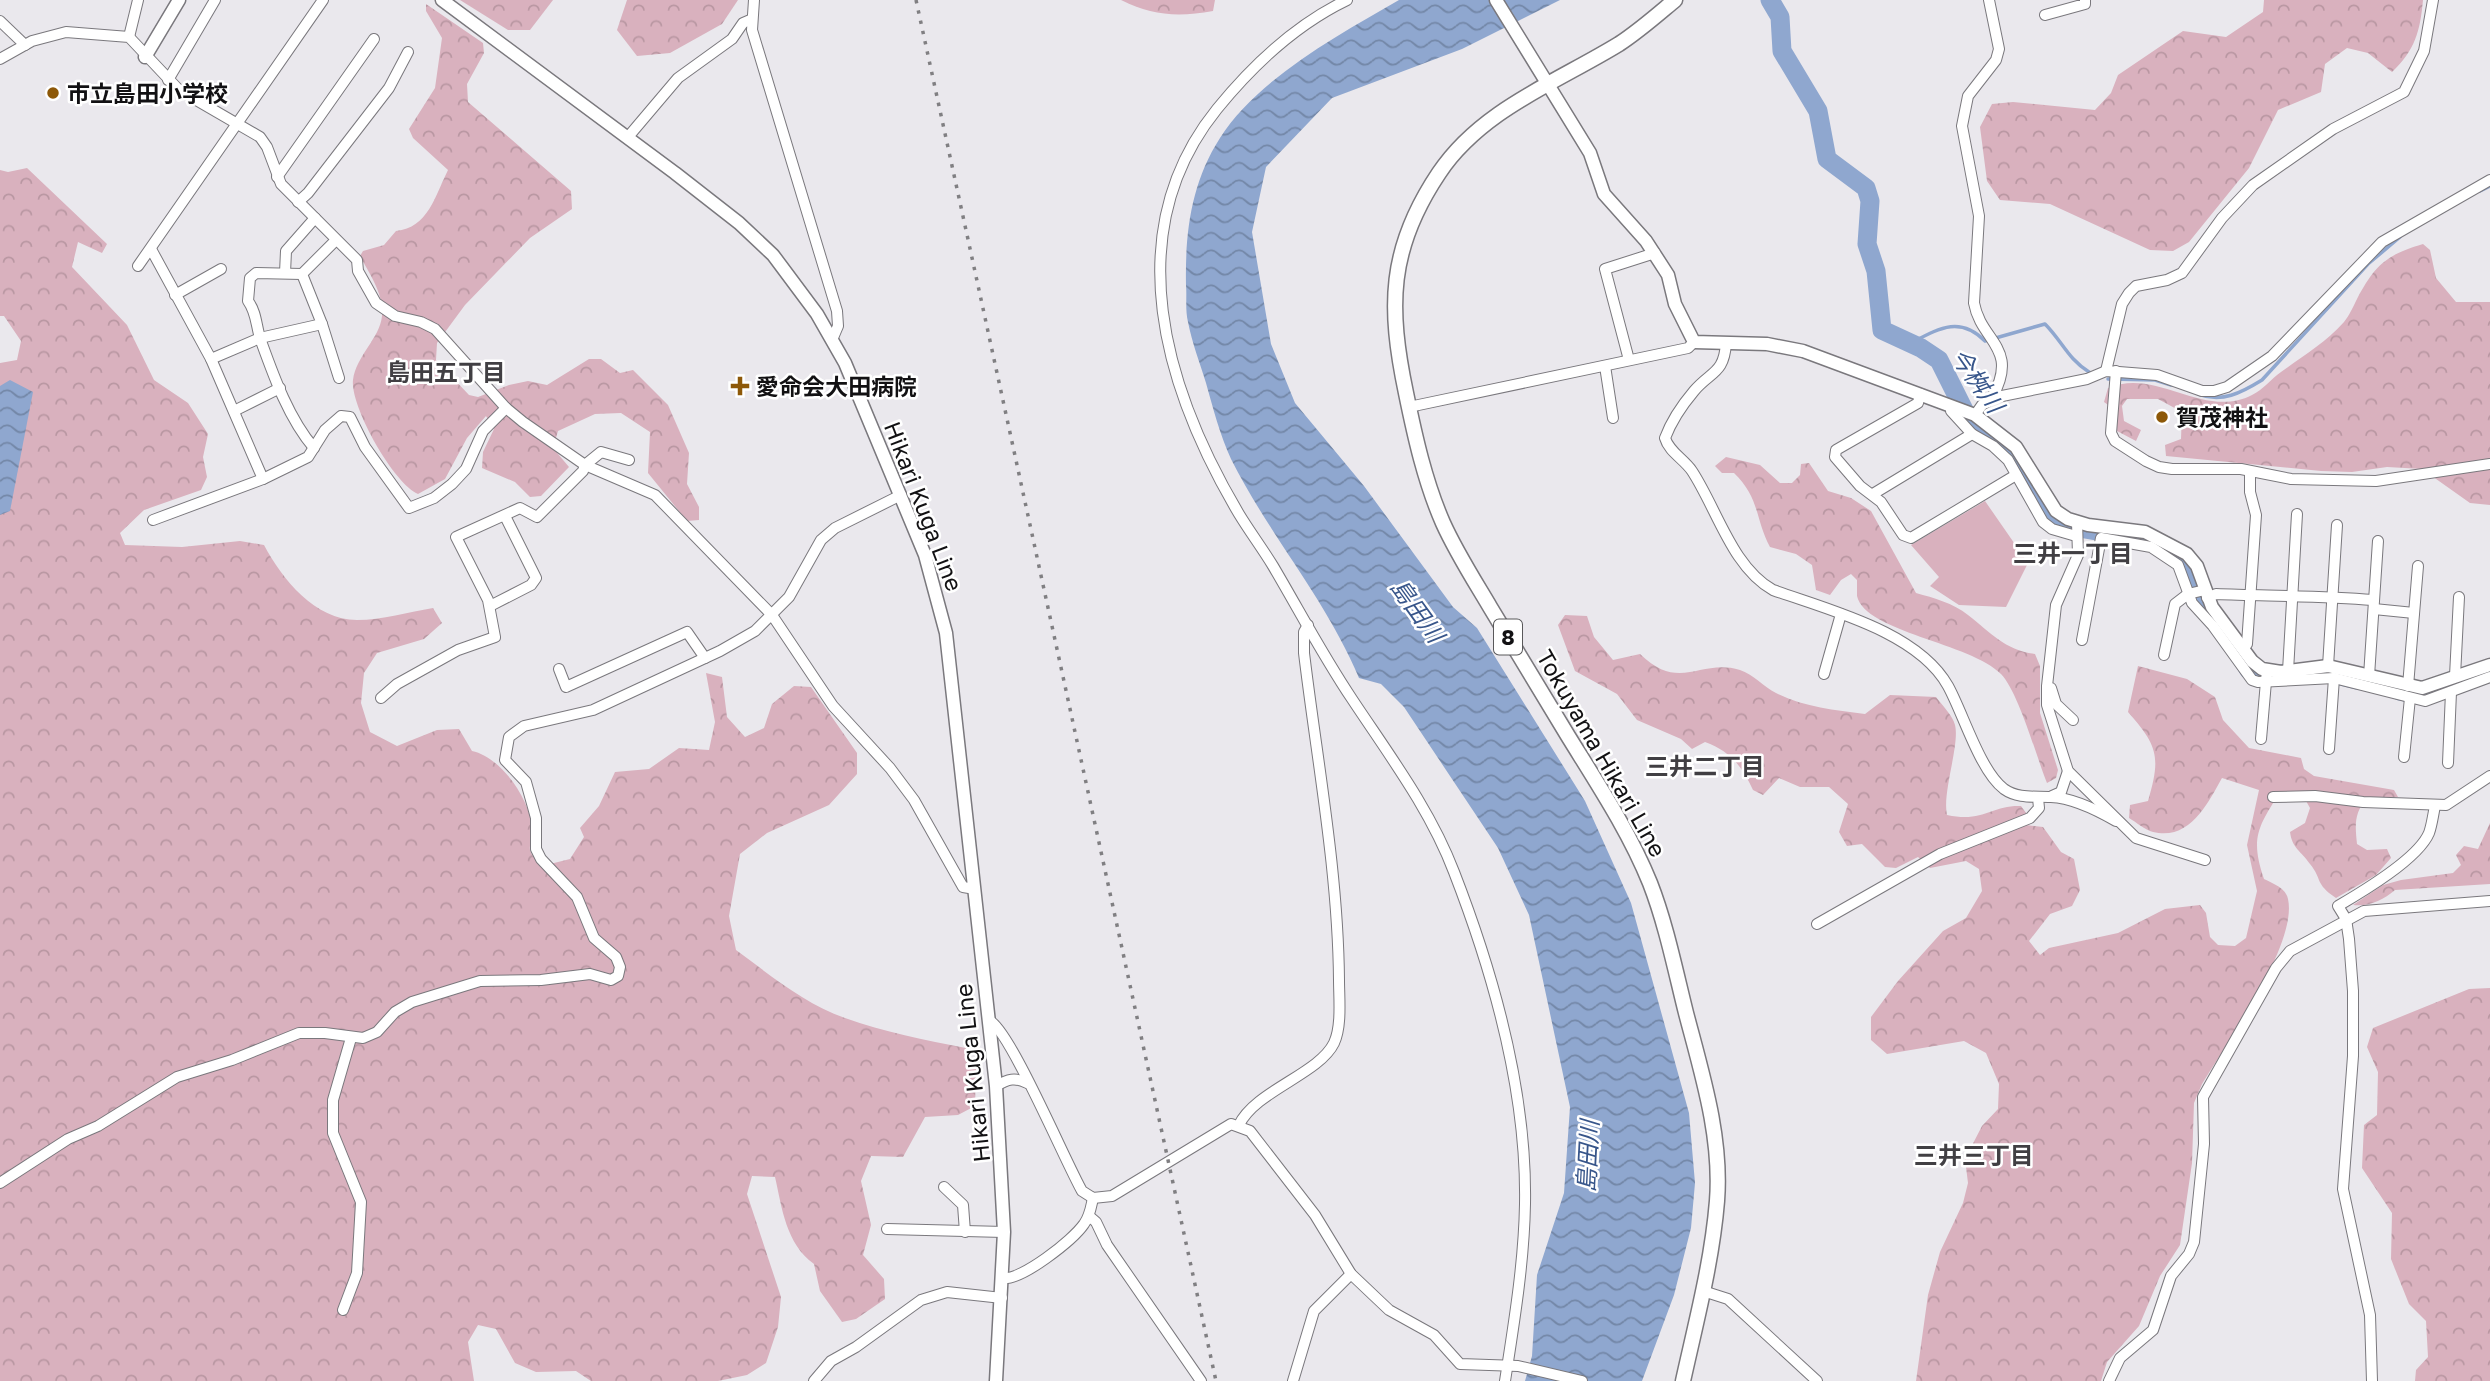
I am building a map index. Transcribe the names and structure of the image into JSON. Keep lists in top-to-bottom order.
{
  "streets": {
    "main road": ["Hikari Kuga Line", "8", "Tokuyama Hikari Line"]
  },
  "districts": [
    "島田五丁目",
    "三井一丁目",
    "三井二丁目",
    "三井三丁目"
  ],
  "water": ["今桝川", "島田川"],
  "places": {
    "other": ["市立島田小学校", "賀茂神社"],
    "health": ["愛命会大田病院"]
  }
}
